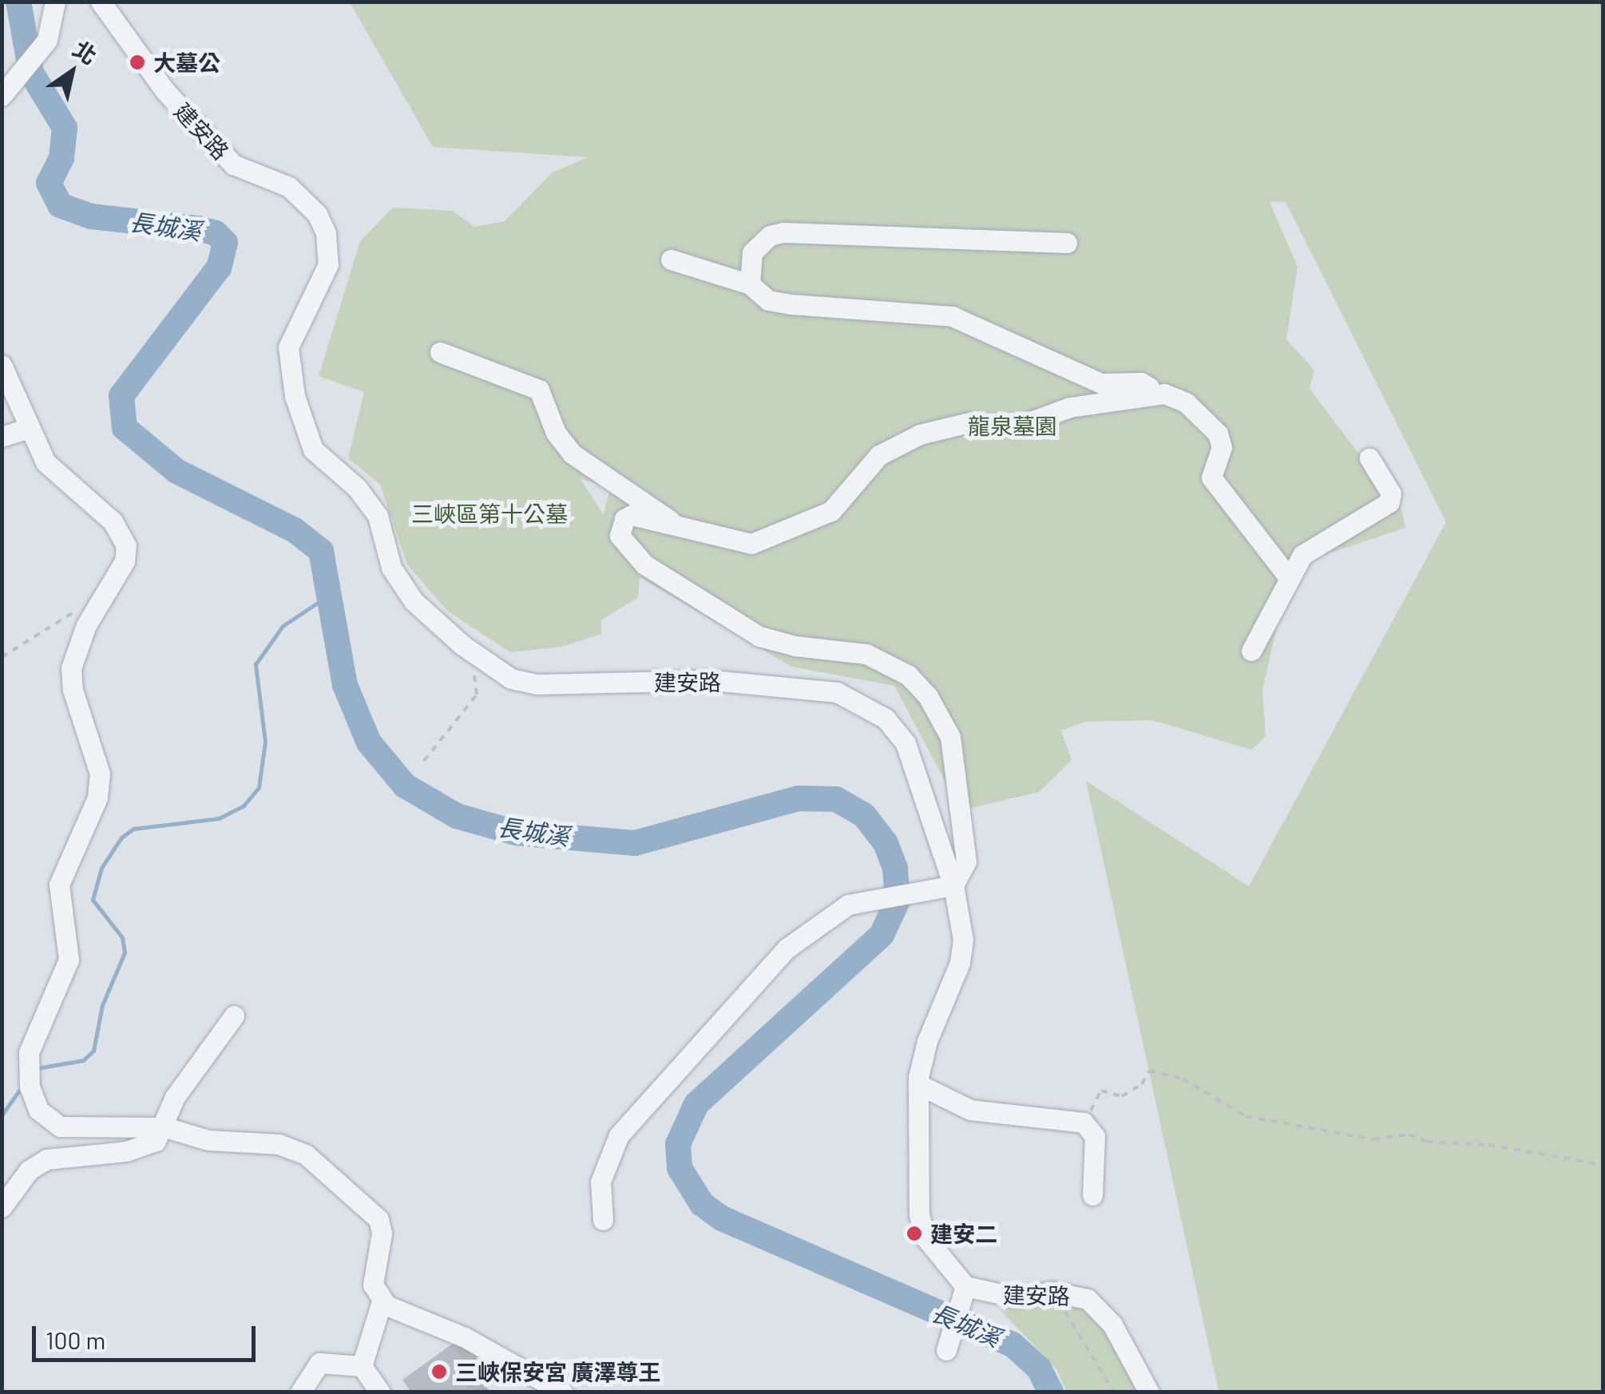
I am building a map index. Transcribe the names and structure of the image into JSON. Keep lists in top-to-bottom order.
{
  "streets": {
    "street": ["建安路"]
  },
  "water": ["長城溪"],
  "parks": ["龍泉墓園", "三峽區第十公墓"],
  "places": ["大墓公", "建安二", "三峽保安宮 廣澤尊王"],
  "scale_bar": "100 m",
  "north": "top right"
}
